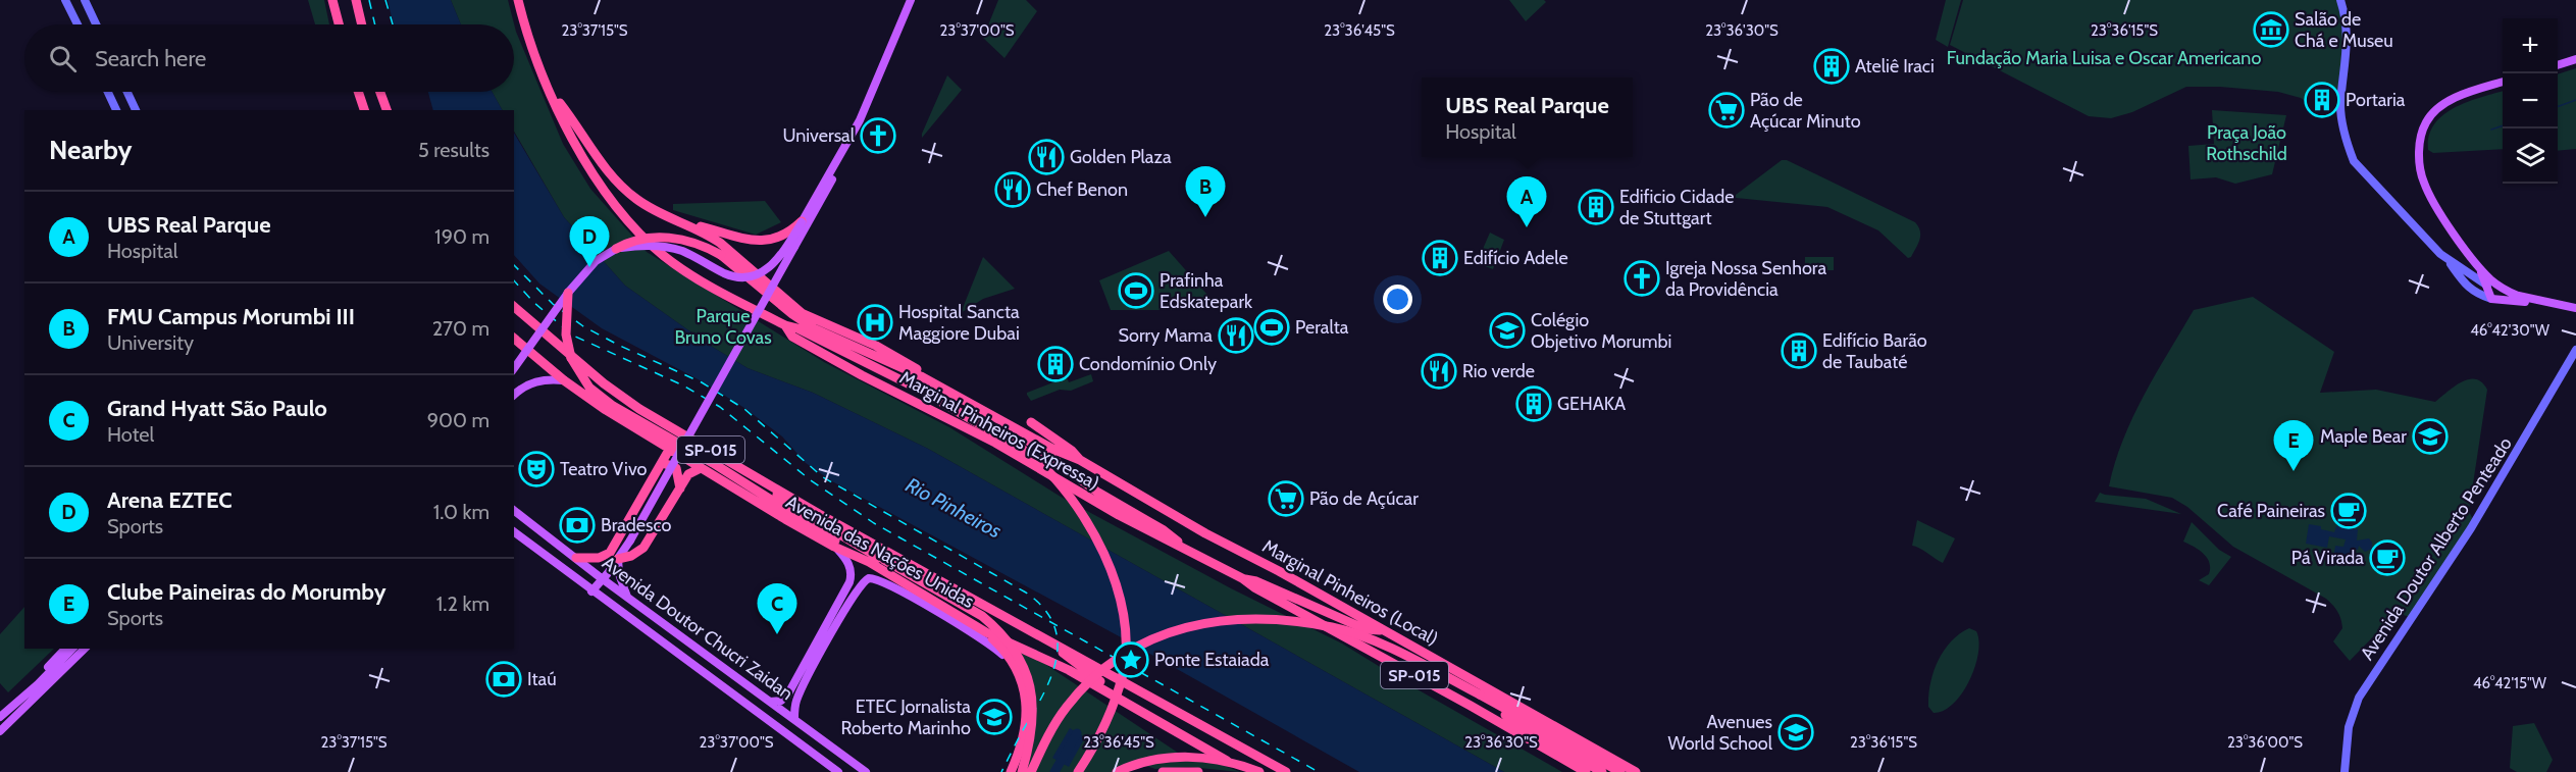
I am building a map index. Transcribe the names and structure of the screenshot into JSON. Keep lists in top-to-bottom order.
{
  "streets": {
    "highway": [
      "Marginal Pinheiros (Expressa)",
      "SP-015",
      "Avenida das Nações Unidas",
      "Marginal Pinheiros (Local)"
    ],
    "main road": ["Avenida Doutor Alberto Penteado", "Avenida Doutor Chucri Zaidan"]
  },
  "water": ["Rio Pinheiros"],
  "parks": ["Fundação Maria Luisa e Oscar Americano", "Praça João Rothschild", "Parque Bruno Covas"],
  "places": {
    "museum": ["Salão de Chá e Museu"],
    "building": [
      "Ateliê Iraci",
      "Portaria",
      "Edificio Cidade de Stuttgart",
      "Edifício Adele",
      "Edifício Barão de Taubaté",
      "Condomínio Only",
      "GEHAKA"
    ],
    "supermarket": ["Pão de Açúcar Minuto", "Pão de Açúcar"],
    "church": ["Universal", "Igreja Nossa Senhora da Providência"],
    "restaurant": [
      "Golden Plaza",
      "Chef Benon",
      "Sorry Mama",
      "Rio verde"
    ],
    "sports": ["Prafinha Edskatepark", "Peralta"],
    "hospital": ["Hospital Sancta Maggiore Dubai"],
    "school or university": [
      "Colégio Objetivo Morumbi",
      "Maple Bear",
      "ETEC Jornalista Roberto Marinho",
      "Avenues World School"
    ],
    "theatre": ["Teatro Vivo"],
    "cafe": ["Café Paineiras", "Pá Virada"],
    "bank": ["Bradesco", "Itaú"],
    "place": ["Ponte Estaiada"]
  },
  "page": {
    "map_buttons": ["+", "−"],
    "search": "Search here",
    "popup": ["UBS Real Parque", "Hospital"],
    "heading": ["Nearby", "5 results"],
    "pins": [
      "B",
      "A",
      "D",
      "E",
      "C"
    ],
    "list": [
      {
        "mark": "A",
        "name": "UBS Real Parque",
        "note": "Hospital",
        "value": "190 m"
      },
      {
        "mark": "B",
        "name": "FMU Campus Morumbi III",
        "note": "University",
        "value": "270 m"
      },
      {
        "mark": "C",
        "name": "Grand Hyatt São Paulo",
        "note": "Hotel",
        "value": "900 m"
      },
      {
        "mark": "D",
        "name": "Arena EZTEC",
        "note": "Sports",
        "value": "1.0 km"
      },
      {
        "mark": "E",
        "name": "Clube Paineiras do Morumby",
        "note": "Sports",
        "value": "1.2 km"
      }
    ]
  },
  "coordinates": [
    "23°37'15\"S",
    "23°37'00\"S",
    "23°36'45\"S",
    "23°36'30\"S",
    "23°36'15\"S",
    "46°42'30\"W",
    "46°42'15\"W",
    "23°36'00\"S"
  ]
}
